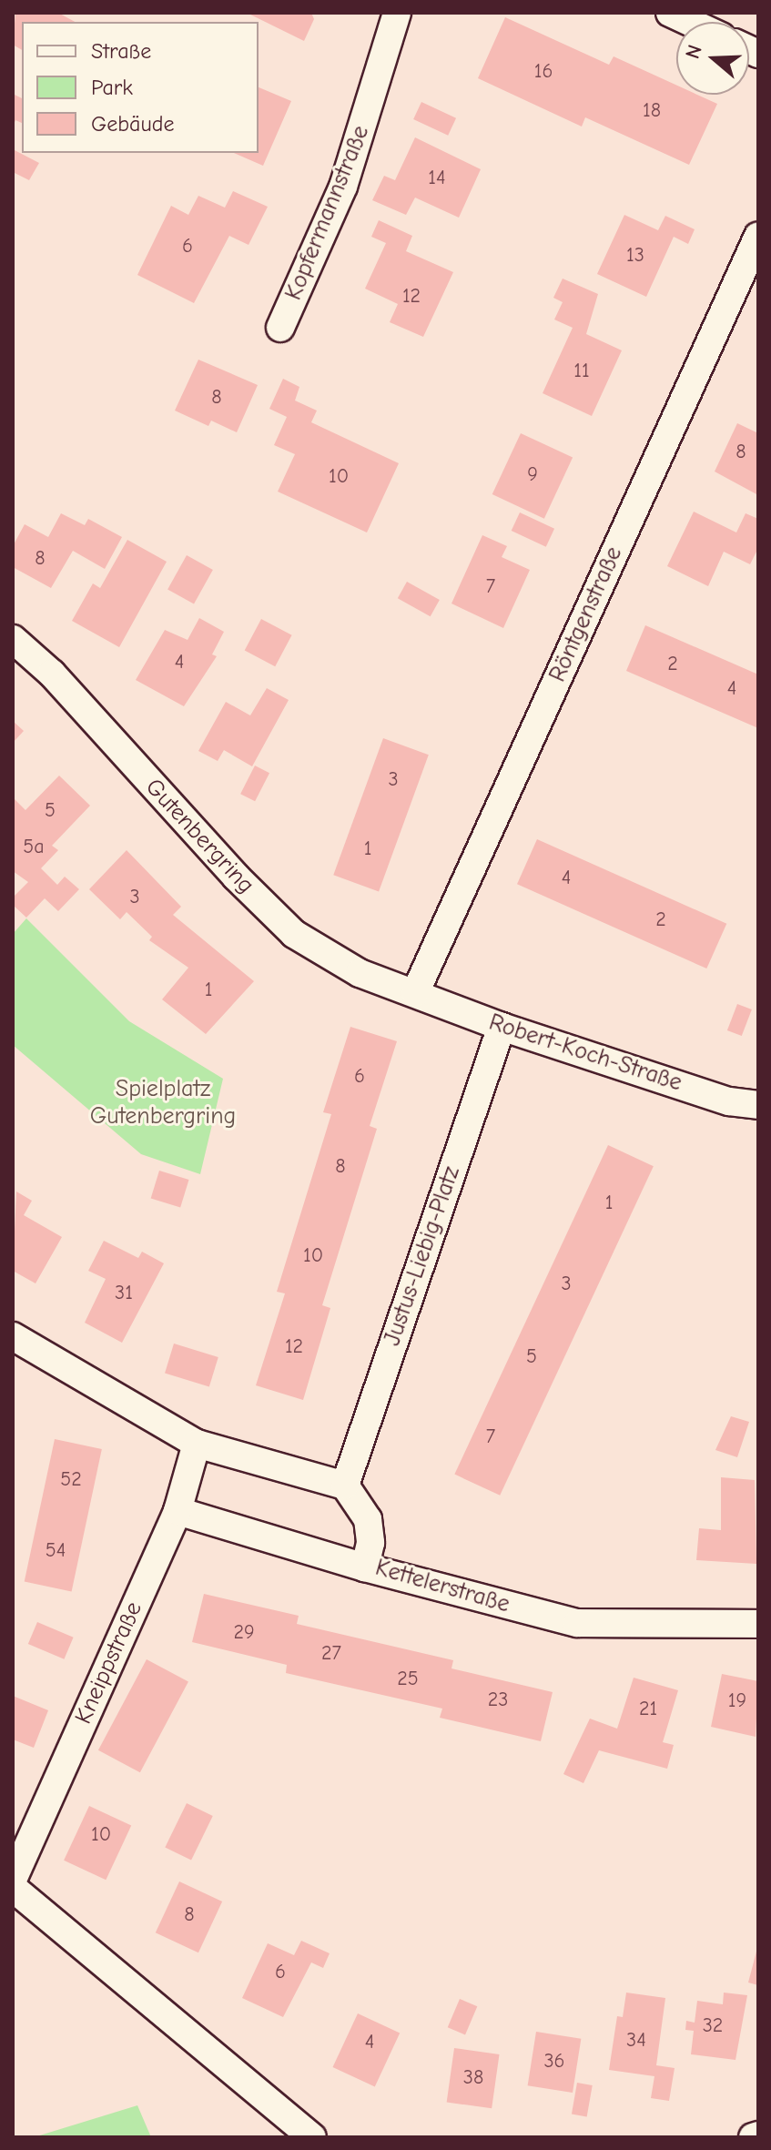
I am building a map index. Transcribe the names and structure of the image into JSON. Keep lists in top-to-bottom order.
{
  "streets": {
    "street": [
      "Kopfermannstraße",
      "Röntgenstraße",
      "Gutenbergring",
      "Robert-Koch-Straße",
      "Justus-Liebig-Platz",
      "Kettelerstraße",
      "Kneippstraße"
    ]
  },
  "crossings": [
    ["Röntgenstraße", "Gutenbergring"],
    ["Röntgenstraße", "Robert-Koch-Straße"],
    ["Gutenbergring", "Robert-Koch-Straße"],
    ["Robert-Koch-Straße", "Justus-Liebig-Platz"],
    ["Justus-Liebig-Platz", "Kettelerstraße"]
  ],
  "parks": ["Spielplatz Gutenbergring"],
  "house_numbers": [
    "16",
    "18",
    "14",
    "6",
    "13",
    "12",
    "11",
    "8",
    "8",
    "9",
    "10",
    "8",
    "7",
    "4",
    "2",
    "4",
    "3",
    "5",
    "5a",
    "1",
    "4",
    "3",
    "2",
    "1",
    "6",
    "8",
    "1",
    "10",
    "3",
    "31",
    "12",
    "5",
    "7",
    "52",
    "54",
    "29",
    "27",
    "25",
    "23",
    "19",
    "21",
    "10",
    "8",
    "6",
    "32",
    "34",
    "4",
    "36",
    "38"
  ],
  "legend": ["Straße", "Park", "Gebäude"],
  "north": "left"
}
